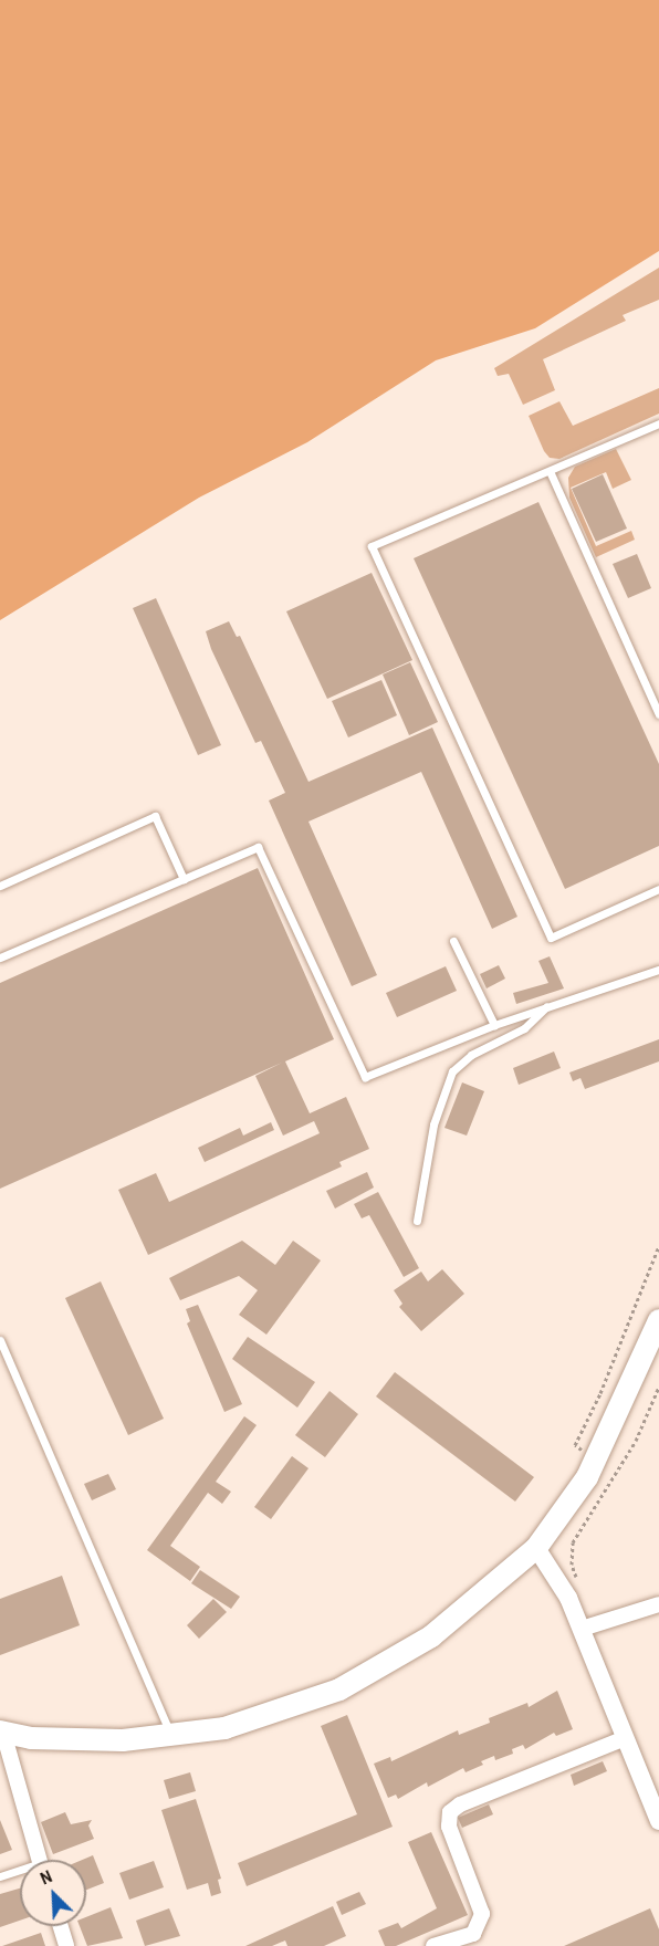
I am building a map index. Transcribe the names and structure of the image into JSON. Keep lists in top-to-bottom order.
{
  "north": "top left"
}
